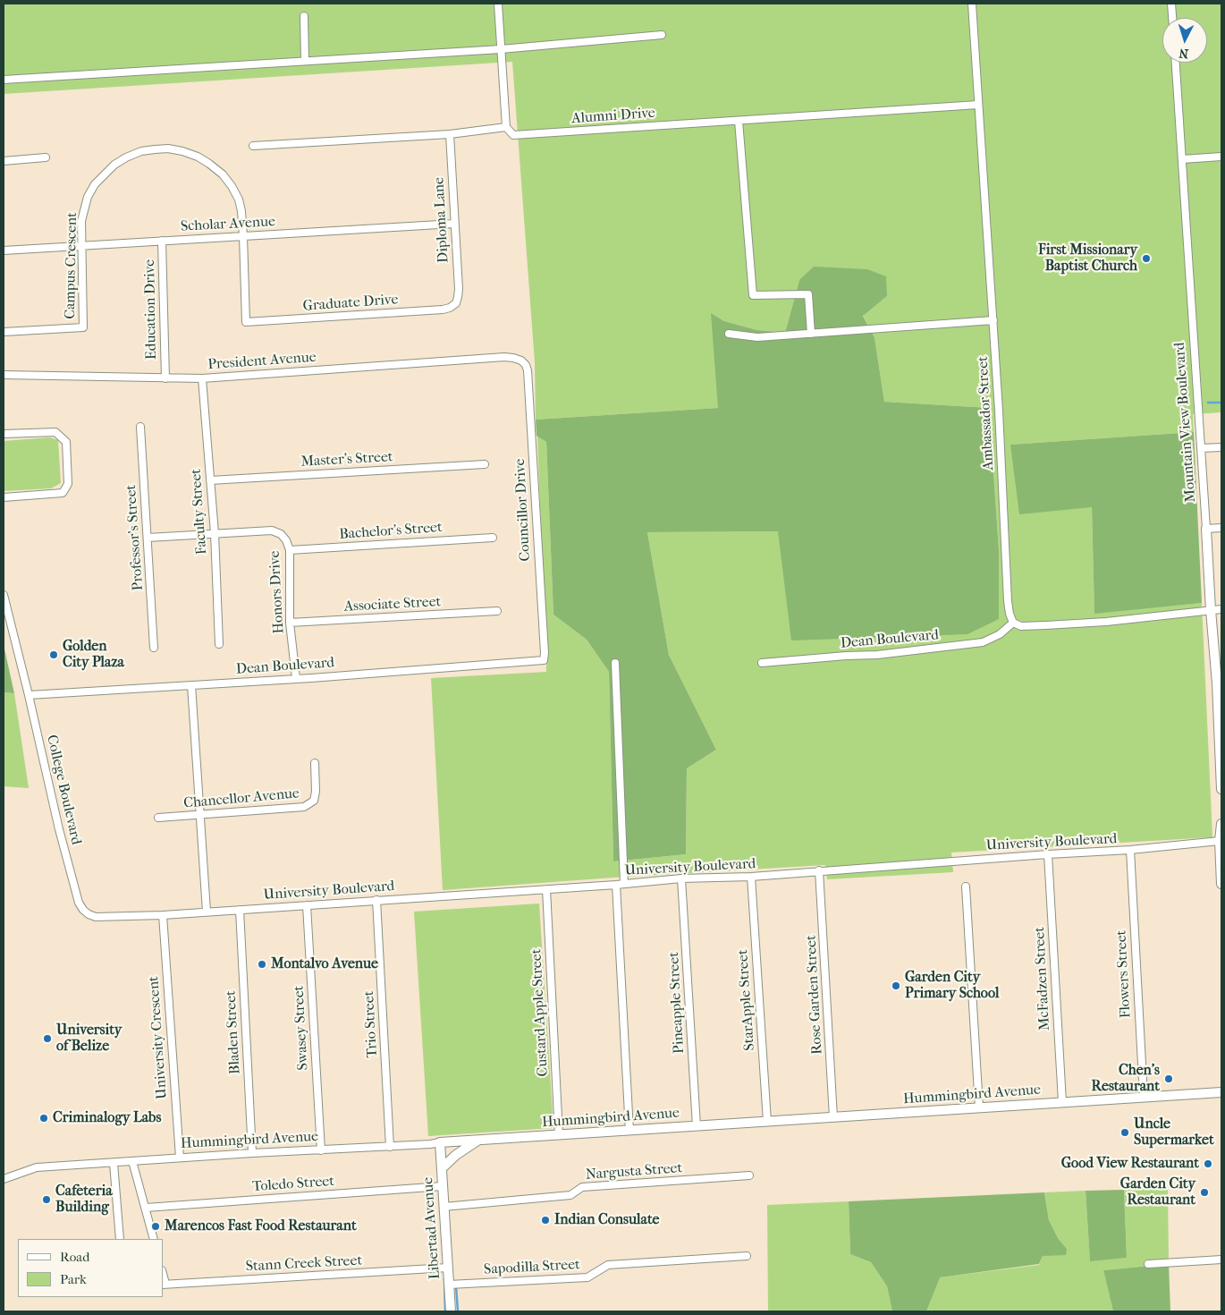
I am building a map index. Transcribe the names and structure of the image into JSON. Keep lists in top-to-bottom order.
{
  "streets": {
    "street": [
      "Alumni Drive",
      "Diploma Lane",
      "Scholar Avenue",
      "Campus Crescent",
      "Graduate Drive",
      "Education Drive",
      "President Avenue",
      "Ambassador Street",
      "Mountain View Boulevard",
      "Master's Street",
      "Councillor Drive",
      "Faculty Street",
      "Bachelor's Street",
      "Professor's Street",
      "Honors Drive",
      "Associate Street",
      "Dean Boulevard",
      "College Boulevard",
      "Chancellor Avenue",
      "University Boulevard",
      "Flowers Street",
      "McFadzen Street",
      "Rose Garden Street",
      "StarApple Street",
      "Pineapple Street",
      "Custard Apple Street",
      "Trio Street",
      "Swasey Street",
      "Bladen Street",
      "University Crescent",
      "Hummingbird Avenue",
      "Nargusta Street",
      "Toledo Street",
      "Libertad Avenue",
      "Stann Creek Street",
      "Sapodilla Street"
    ]
  },
  "crossings": [
    ["Alumni Drive", "Diploma Lane"],
    ["Alumni Drive", "Ambassador Street"],
    ["Diploma Lane", "Scholar Avenue"],
    ["Diploma Lane", "Graduate Drive"],
    ["Scholar Avenue", "Campus Crescent"],
    ["Scholar Avenue", "Education Drive"],
    ["Campus Crescent", "Graduate Drive"],
    ["Education Drive", "President Avenue"],
    ["President Avenue", "Councillor Drive"],
    ["President Avenue", "Faculty Street"],
    ["Ambassador Street", "Dean Boulevard"],
    ["Master's Street", "Faculty Street"],
    ["Councillor Drive", "Dean Boulevard"],
    ["Faculty Street", "Honors Drive"],
    ["Bachelor's Street", "Honors Drive"],
    ["Professor's Street", "Honors Drive"],
    ["Honors Drive", "Associate Street"],
    ["Honors Drive", "Dean Boulevard"],
    ["Dean Boulevard", "College Boulevard"],
    ["College Boulevard", "University Boulevard"],
    ["College Boulevard", "University Crescent"],
    ["University Boulevard", "Flowers Street"],
    ["University Boulevard", "McFadzen Street"],
    ["University Boulevard", "Rose Garden Street"],
    ["University Boulevard", "StarApple Street"],
    ["University Boulevard", "Pineapple Street"],
    ["University Boulevard", "Custard Apple Street"],
    ["University Boulevard", "Trio Street"],
    ["University Boulevard", "Swasey Street"],
    ["University Boulevard", "Bladen Street"],
    ["University Boulevard", "University Crescent"],
    ["Flowers Street", "Hummingbird Avenue"],
    ["McFadzen Street", "Hummingbird Avenue"],
    ["Rose Garden Street", "Hummingbird Avenue"],
    ["StarApple Street", "Hummingbird Avenue"],
    ["Pineapple Street", "Hummingbird Avenue"],
    ["Custard Apple Street", "Hummingbird Avenue"],
    ["Trio Street", "Hummingbird Avenue"],
    ["Swasey Street", "Hummingbird Avenue"],
    ["Bladen Street", "Hummingbird Avenue"],
    ["University Crescent", "Hummingbird Avenue"],
    ["Hummingbird Avenue", "Libertad Avenue"],
    ["Nargusta Street", "Libertad Avenue"],
    ["Toledo Street", "Libertad Avenue"],
    ["Libertad Avenue", "Stann Creek Street"],
    ["Libertad Avenue", "Sapodilla Street"]
  ],
  "places": [
    "First Missionary Baptist Church",
    "Golden City Plaza",
    "Montalvo Avenue",
    "Garden City Primary School",
    "University of Belize",
    "Chen's Restaurant",
    "Criminalogy Labs",
    "Uncle Supermarket",
    "Good View Restaurant",
    "Garden City Restaurant",
    "Cafeteria Building",
    "Indian Consulate",
    "Marencos Fast Food Restaurant"
  ],
  "legend": ["Road", "Park"],
  "north": "bottom"
}
